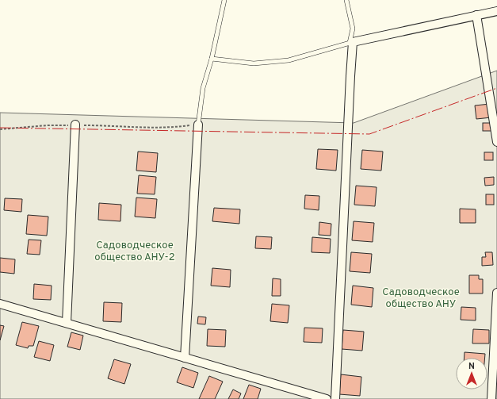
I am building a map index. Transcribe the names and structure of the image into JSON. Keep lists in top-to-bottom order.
{
  "parks": ["Садоводческое общество АНУ-2", "Садоводческое общество АНУ"],
  "north": "top"
}
